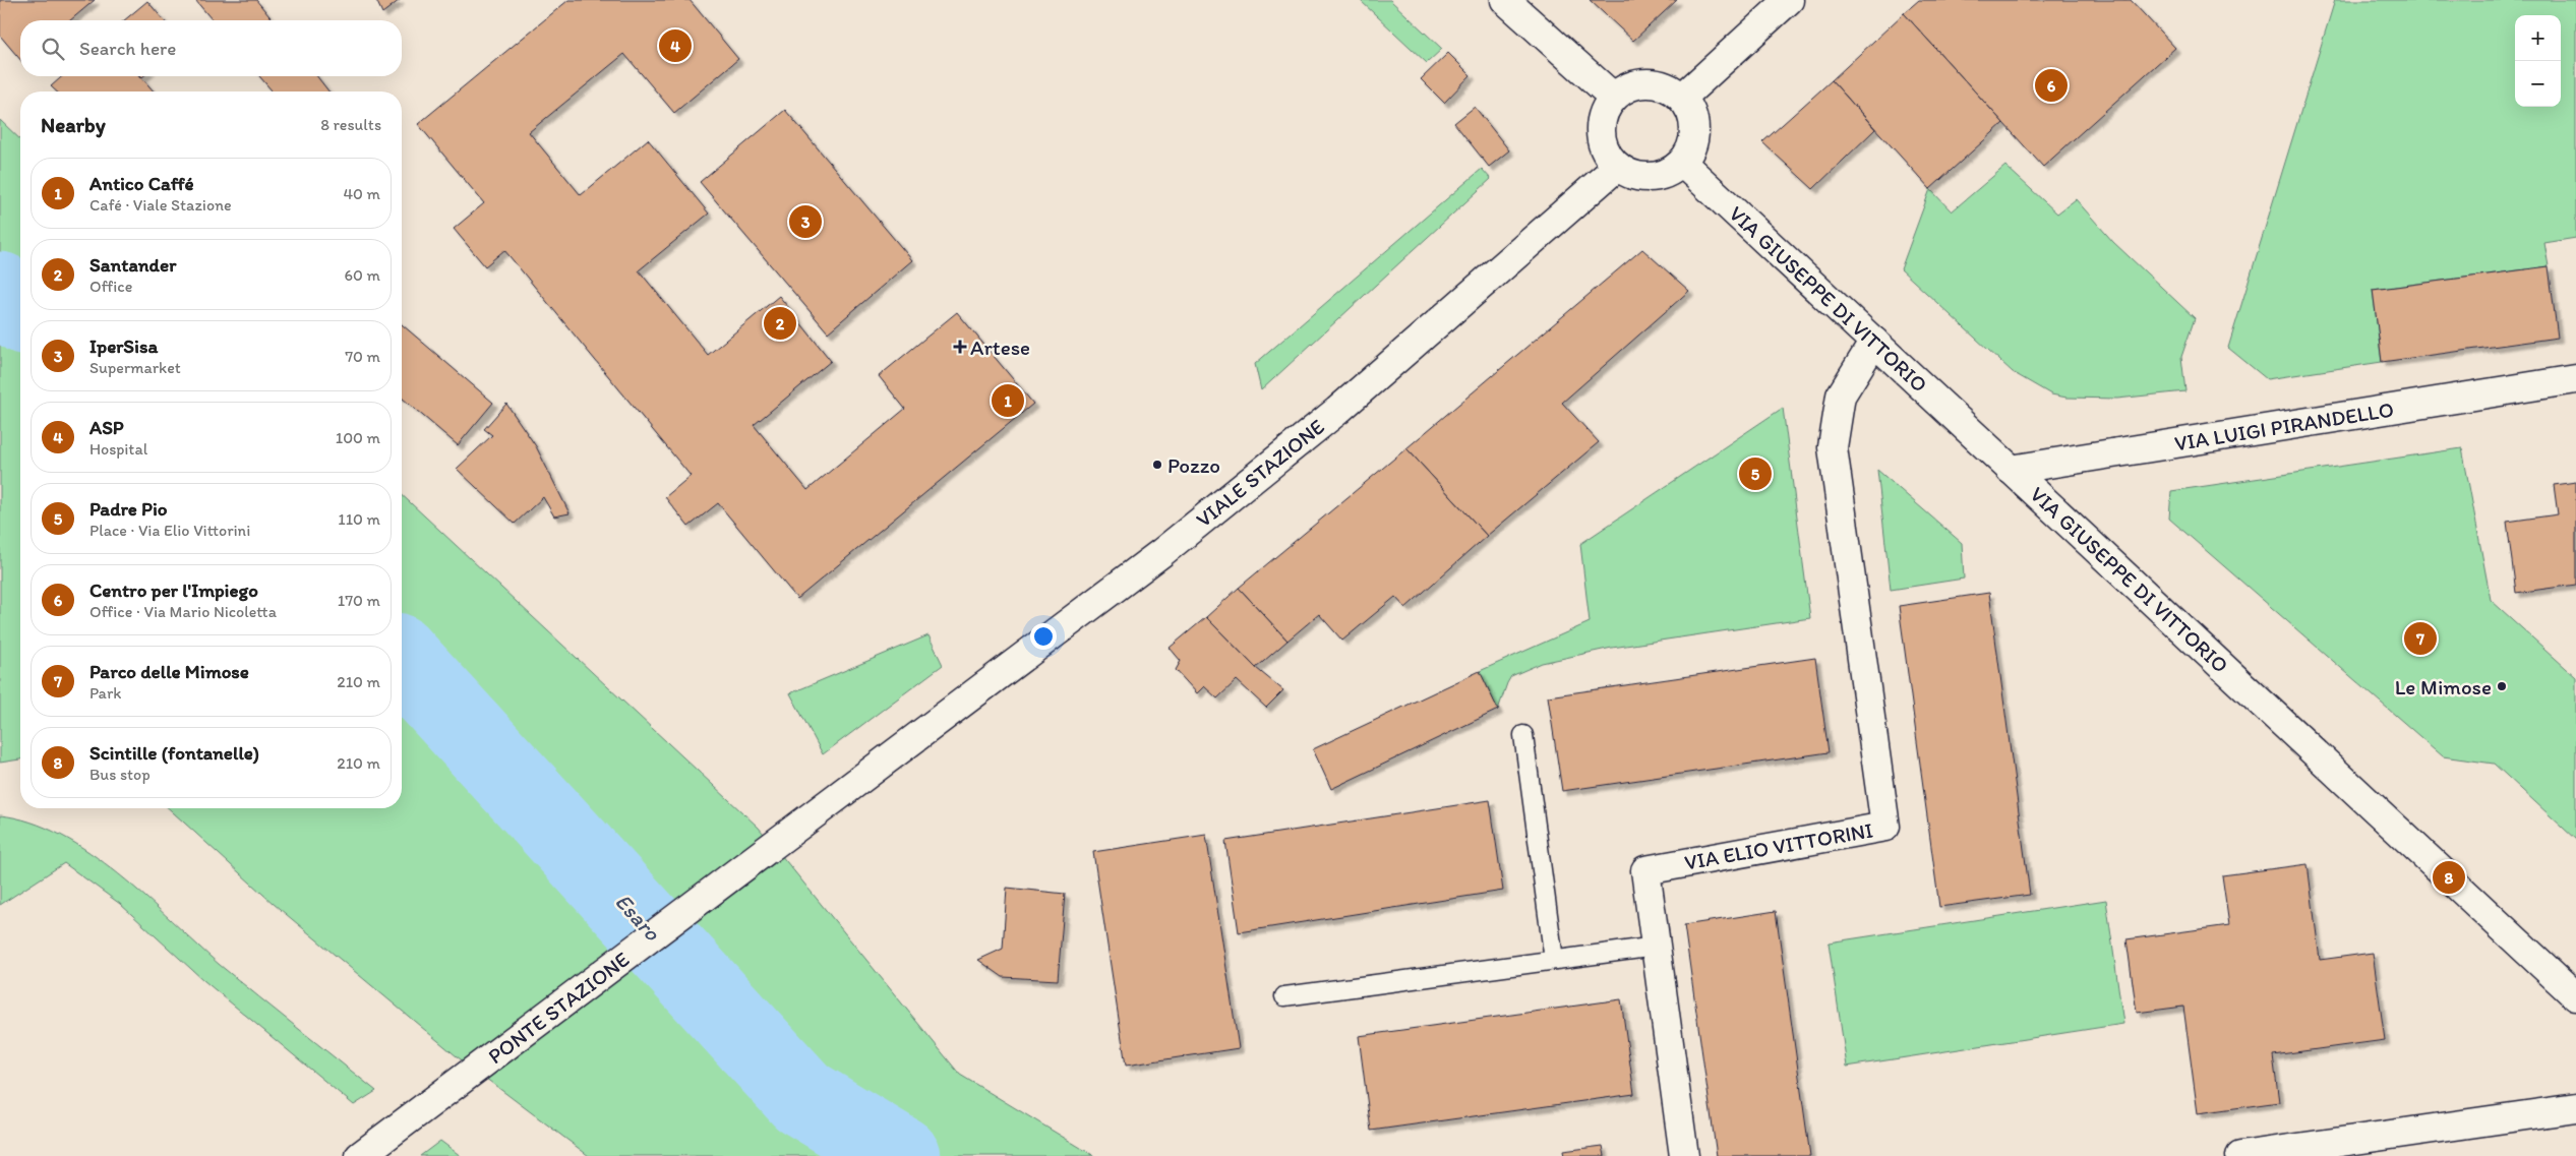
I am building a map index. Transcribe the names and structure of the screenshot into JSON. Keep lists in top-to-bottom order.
{
  "streets": {
    "street": [
      "VIA GIUSEPPE DI VITTORIO",
      "VIA LUIGI PIRANDELLO",
      "VIALE STAZIONE",
      "VIA ELIO VITTORINI",
      "PONTE STAZIONE"
    ]
  },
  "crossings": [
    ["VIA GIUSEPPE DI VITTORIO", "VIA LUIGI PIRANDELLO"],
    ["VIA GIUSEPPE DI VITTORIO", "VIALE STAZIONE"],
    ["VIA GIUSEPPE DI VITTORIO", "VIA ELIO VITTORINI"],
    ["VIALE STAZIONE", "PONTE STAZIONE"]
  ],
  "water": ["Esaro"],
  "places": {
    "health": ["Artese"],
    "other": ["Pozzo", "Le Mimose"]
  },
  "page": {
    "map_buttons": ["+", "−"],
    "search": "Search here",
    "pins": [
      "4",
      "6",
      "3",
      "2",
      "1",
      "5",
      "7",
      "8"
    ],
    "heading": ["Nearby", "8 results"],
    "list": [
      {
        "mark": "1",
        "name": "Antico Caffé",
        "note": "Café · Viale Stazione",
        "value": "40 m"
      },
      {
        "mark": "2",
        "name": "Santander",
        "note": "Office",
        "value": "60 m"
      },
      {
        "mark": "3",
        "name": "IperSisa",
        "note": "Supermarket",
        "value": "70 m"
      },
      {
        "mark": "4",
        "name": "ASP",
        "note": "Hospital",
        "value": "100 m"
      },
      {
        "mark": "5",
        "name": "Padre Pio",
        "note": "Place · Via Elio Vittorini",
        "value": "110 m"
      },
      {
        "mark": "6",
        "name": "Centro per l'Impiego",
        "note": "Office · Via Mario Nicoletta",
        "value": "170 m"
      },
      {
        "mark": "7",
        "name": "Parco delle Mimose",
        "note": "Park",
        "value": "210 m"
      },
      {
        "mark": "8",
        "name": "Scintille (fontanelle)",
        "note": "Bus stop",
        "value": "210 m"
      }
    ]
  }
}
